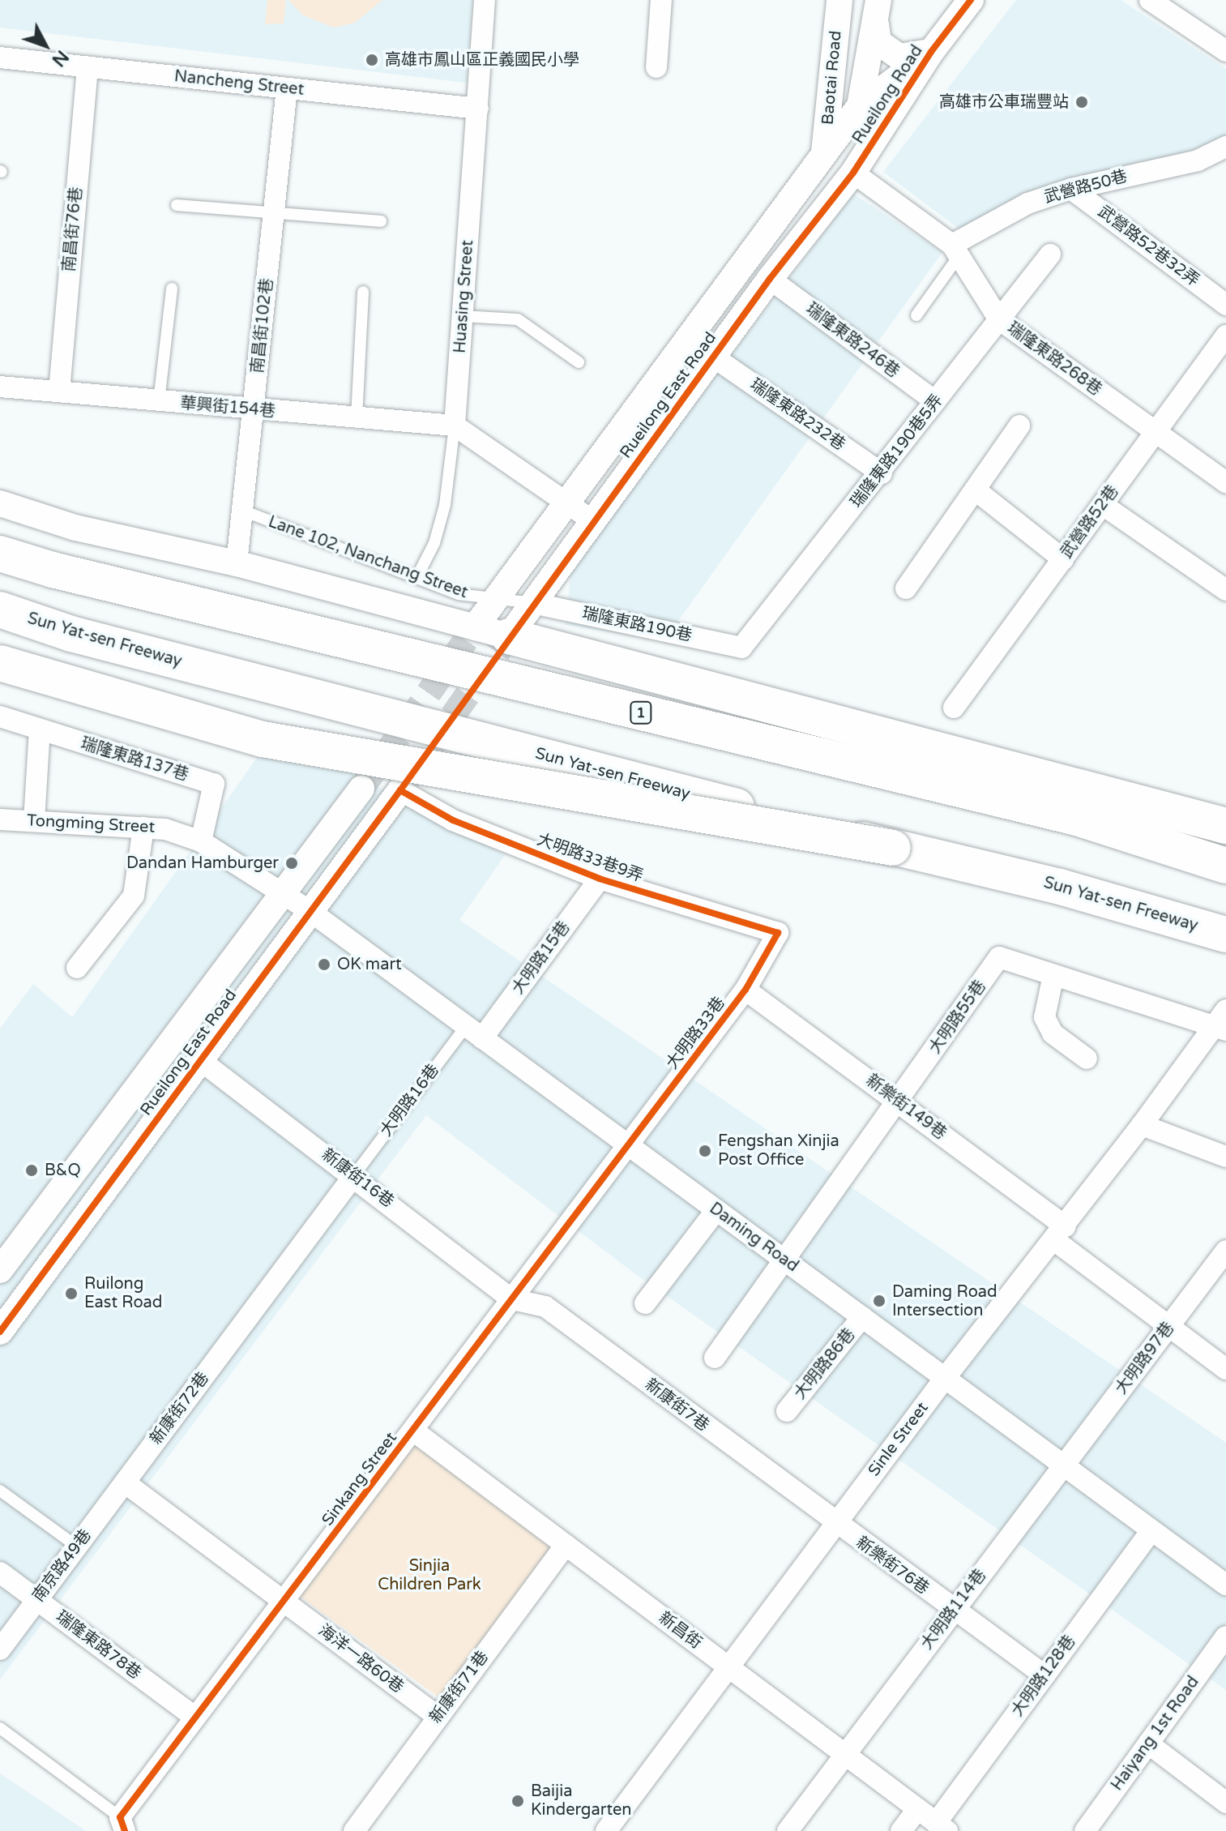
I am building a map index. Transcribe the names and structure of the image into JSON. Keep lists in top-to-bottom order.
{
  "streets": {
    "highway": ["Sun Yat-sen Freeway", "1"],
    "street": [
      "Baotai Road",
      "Nancheng Street",
      "Rueilong Road",
      "武營路50巷",
      "南昌街76巷",
      "武營路52巷32弄",
      "Huasing Street",
      "南昌街102巷",
      "瑞隆東路246巷",
      "瑞隆東路268巷",
      "Rueilong East Road",
      "華興街154巷",
      "瑞隆東路232巷",
      "瑞隆東路190巷5弄",
      "武營路52巷",
      "瑞隆東路190巷",
      "瑞隆東路137巷",
      "Tongming Street",
      "大明路33巷9弄",
      "大明路15巷",
      "大明路55巷",
      "大明路33巷",
      "新樂街149巷",
      "新康街16巷",
      "Daming Road",
      "大明路97巷",
      "大明路86巷",
      "新康街7巷",
      "新康街72巷",
      "Sinle Street",
      "Sinkang Street",
      "南京路49巷",
      "新樂街76巷",
      "大明路114巷",
      "新昌街",
      "瑞隆東路78巷",
      "海洋一路60巷",
      "大明路128巷",
      "新康街71巷",
      "Haiyang 1st Road"
    ],
    "lane": ["Lane 102, Nanchang Street", "大明路16巷"]
  },
  "crossings": [
    ["Baotai Road", "Rueilong Road"],
    ["Baotai Road", "瑞隆東路268巷"],
    ["Baotai Road", "Rueilong East Road"],
    ["Nancheng Street", "南昌街76巷"],
    ["Nancheng Street", "Huasing Street"],
    ["Nancheng Street", "南昌街102巷"],
    ["Rueilong Road", "瑞隆東路268巷"],
    ["Rueilong Road", "Rueilong East Road"],
    ["武營路50巷", "武營路52巷32弄"],
    ["武營路50巷", "瑞隆東路268巷"],
    ["南昌街76巷", "華興街154巷"],
    ["Huasing Street", "華興街154巷"],
    ["南昌街102巷", "華興街154巷"],
    ["南昌街102巷", "Lane 102, Nanchang Street"],
    ["瑞隆東路246巷", "Rueilong East Road"],
    ["瑞隆東路246巷", "瑞隆東路190巷5弄"],
    ["瑞隆東路268巷", "Rueilong East Road"],
    ["瑞隆東路268巷", "瑞隆東路190巷5弄"],
    ["瑞隆東路268巷", "武營路52巷"],
    ["Rueilong East Road", "瑞隆東路232巷"],
    ["Rueilong East Road", "Lane 102, Nanchang Street"],
    ["Rueilong East Road", "瑞隆東路190巷"],
    ["Rueilong East Road", "Tongming Street"],
    ["Rueilong East Road", "大明路33巷9弄"],
    ["Rueilong East Road", "新康街16巷"],
    ["Rueilong East Road", "Daming Road"],
    ["瑞隆東路232巷", "瑞隆東路190巷5弄"],
    ["瑞隆東路190巷5弄", "瑞隆東路190巷"],
    ["Lane 102, Nanchang Street", "瑞隆東路190巷"],
    ["瑞隆東路137巷", "Tongming Street"],
    ["Tongming Street", "Daming Road"],
    ["大明路33巷9弄", "大明路15巷"],
    ["大明路33巷9弄", "大明路33巷"],
    ["大明路15巷", "大明路16巷"],
    ["大明路15巷", "Daming Road"],
    ["大明路55巷", "新樂街149巷"],
    ["大明路55巷", "Daming Road"],
    ["大明路55巷", "Sinle Street"],
    ["大明路33巷", "新樂街149巷"],
    ["大明路33巷", "Daming Road"],
    ["大明路33巷", "Sinkang Street"],
    ["大明路16巷", "新康街16巷"],
    ["大明路16巷", "Daming Road"],
    ["大明路16巷", "新康街72巷"],
    ["新樂街149巷", "大明路97巷"],
    ["新樂街149巷", "Sinle Street"],
    ["新康街16巷", "新康街7巷"],
    ["新康街16巷", "新康街72巷"],
    ["新康街16巷", "Sinkang Street"],
    ["Daming Road", "大明路97巷"],
    ["Daming Road", "大明路86巷"],
    ["Daming Road", "Sinle Street"],
    ["Daming Road", "Sinkang Street"],
    ["Daming Road", "大明路114巷"],
    ["Daming Road", "大明路128巷"],
    ["大明路97巷", "大明路114巷"],
    ["新康街7巷", "Sinle Street"],
    ["新康街7巷", "Sinkang Street"],
    ["新康街7巷", "新樂街76巷"],
    ["新康街72巷", "南京路49巷"],
    ["Sinle Street", "新樂街76巷"],
    ["Sinle Street", "新昌街"],
    ["Sinkang Street", "新昌街"],
    ["Sinkang Street", "瑞隆東路78巷"],
    ["Sinkang Street", "海洋一路60巷"],
    ["南京路49巷", "瑞隆東路78巷"],
    ["新樂街76巷", "大明路114巷"],
    ["新樂街76巷", "大明路128巷"],
    ["大明路114巷", "新昌街"],
    ["新昌街", "大明路128巷"],
    ["新昌街", "新康街71巷"],
    ["海洋一路60巷", "新康街71巷"]
  ],
  "parks": ["Sinjia Children Park"],
  "places": [
    "高雄市鳳山區正義國民小學",
    "高雄市公車瑞豐站",
    "Dandan Hamburger",
    "OK mart",
    "Fengshan Xinjia Post Office",
    "B&Q",
    "Ruilong East Road",
    "Daming Road Intersection",
    "Baijia Kindergarten"
  ],
  "north": "bottom right"
}
